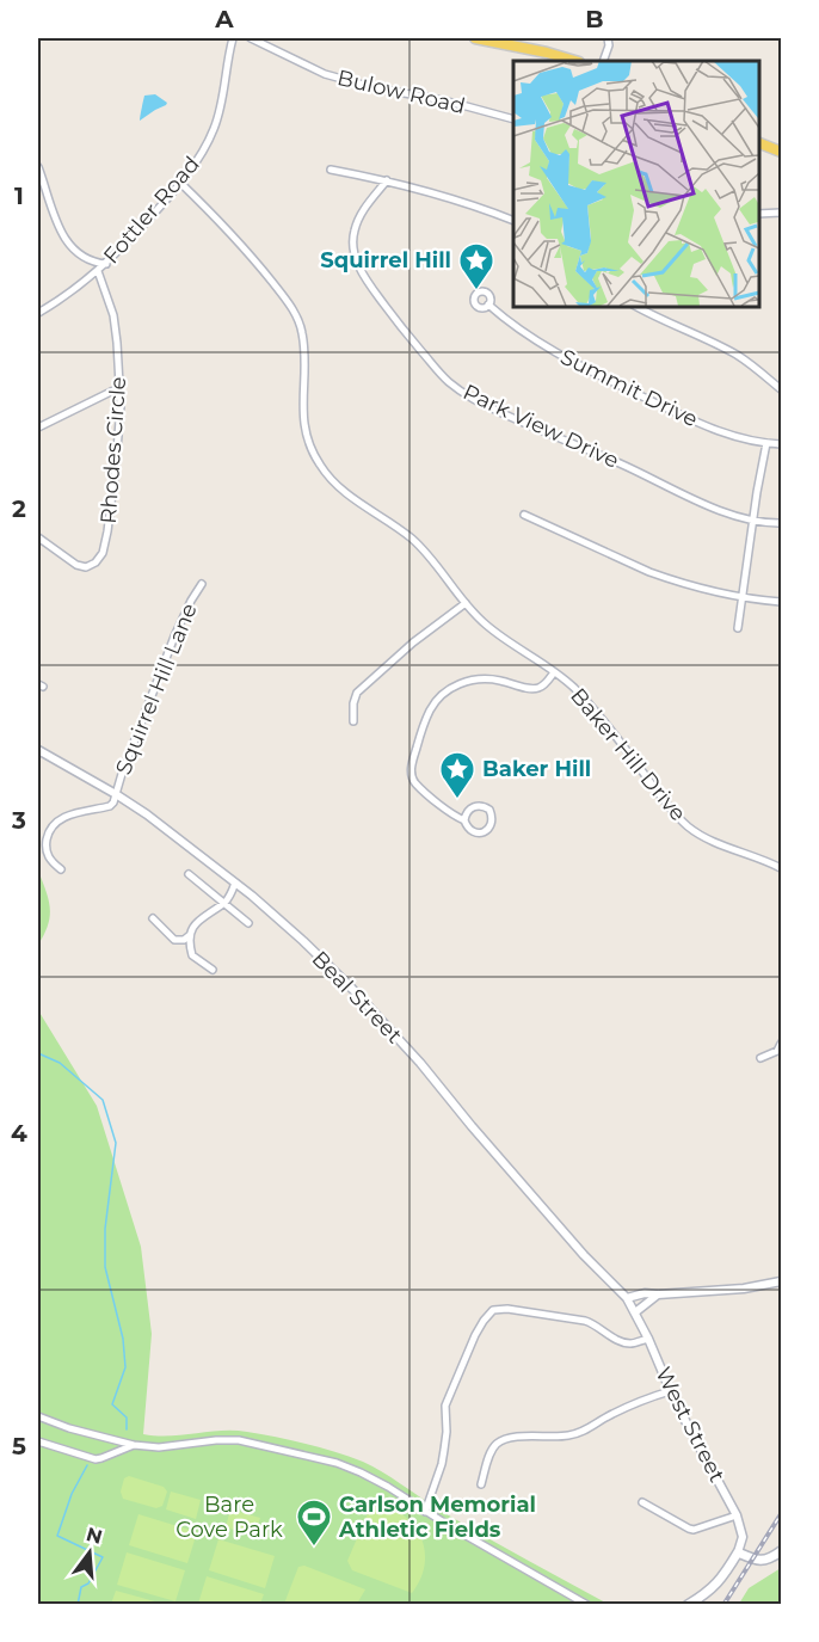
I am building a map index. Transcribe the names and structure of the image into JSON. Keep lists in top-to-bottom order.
{
  "streets": {
    "street": [
      "Bulow Road",
      "Fottler Road",
      "Summit Drive",
      "Park View Drive",
      "Rhodes Circle",
      "Squirrel Hill Lane",
      "Baker Hill Drive",
      "Beal Street",
      "West Street"
    ]
  },
  "crossings": [
    ["Fottler Road", "Rhodes Circle"],
    ["Fottler Road", "Baker Hill Drive"],
    ["Squirrel Hill Lane", "Beal Street"],
    ["Beal Street", "West Street"]
  ],
  "parks": ["Bare Cove Park"],
  "places": {
    "place": ["Squirrel Hill", "Baker Hill"],
    "sports": ["Carlson Memorial Athletic Fields"]
  },
  "north": "top",
  "grid": {
    "columns": ["A", "B"],
    "rows": [
      "1",
      "2",
      "3",
      "4",
      "5"
    ]
  }
}
